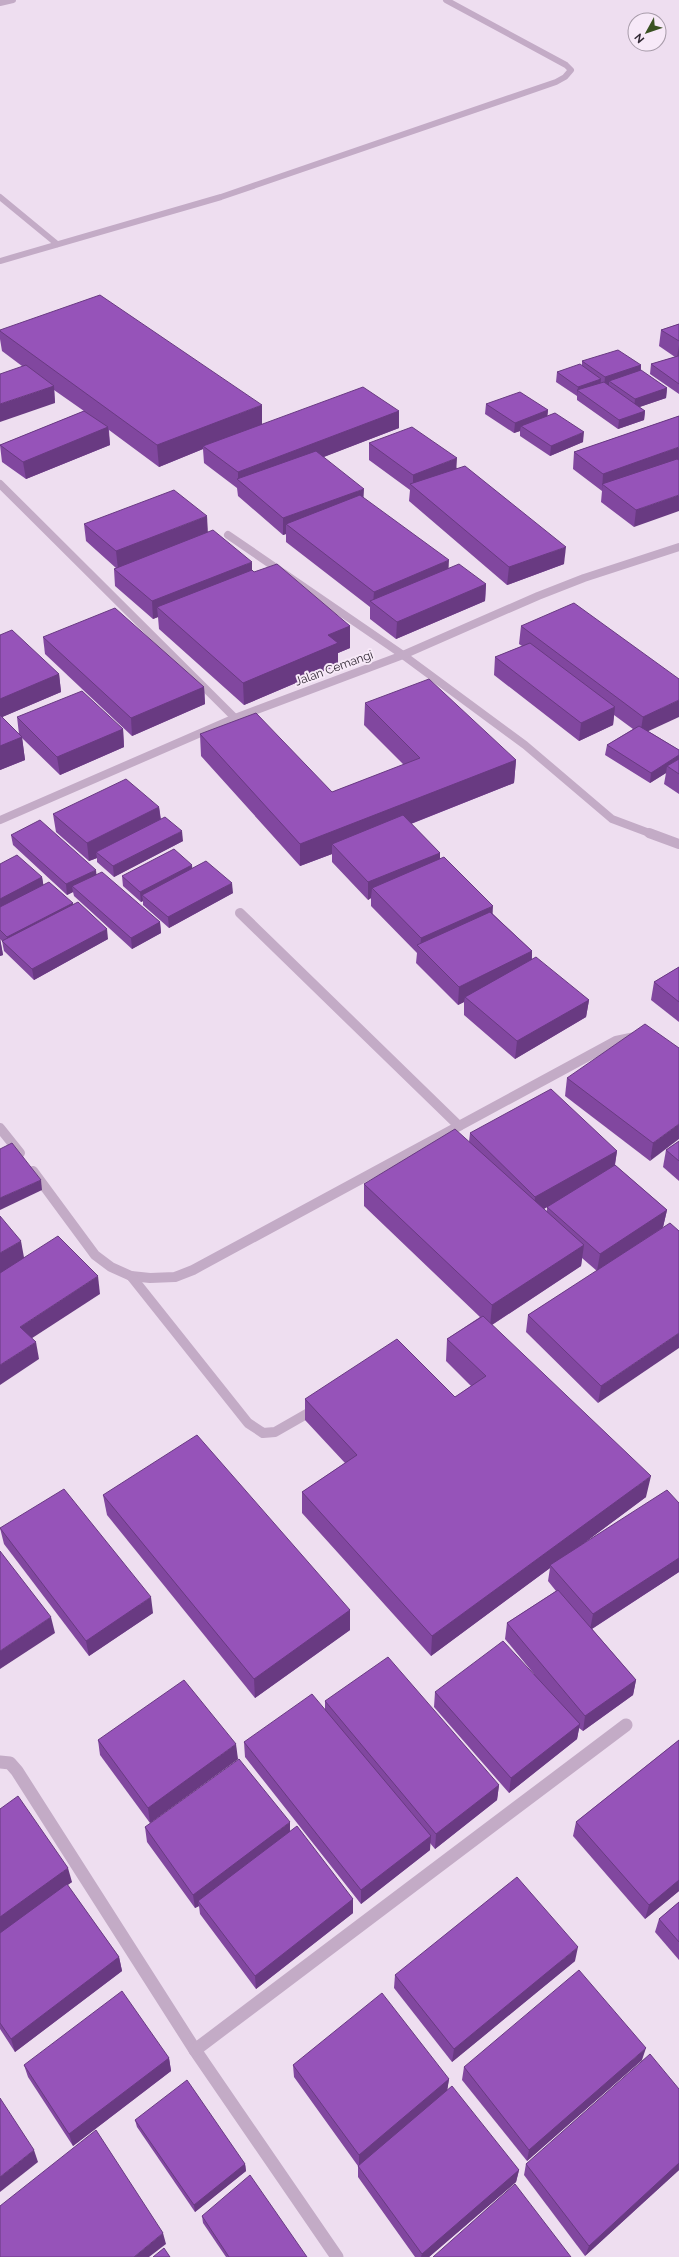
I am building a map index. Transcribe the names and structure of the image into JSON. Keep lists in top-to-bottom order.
{
  "streets": {
    "street": ["Jalan Cemangi"]
  },
  "north": "bottom left"
}
